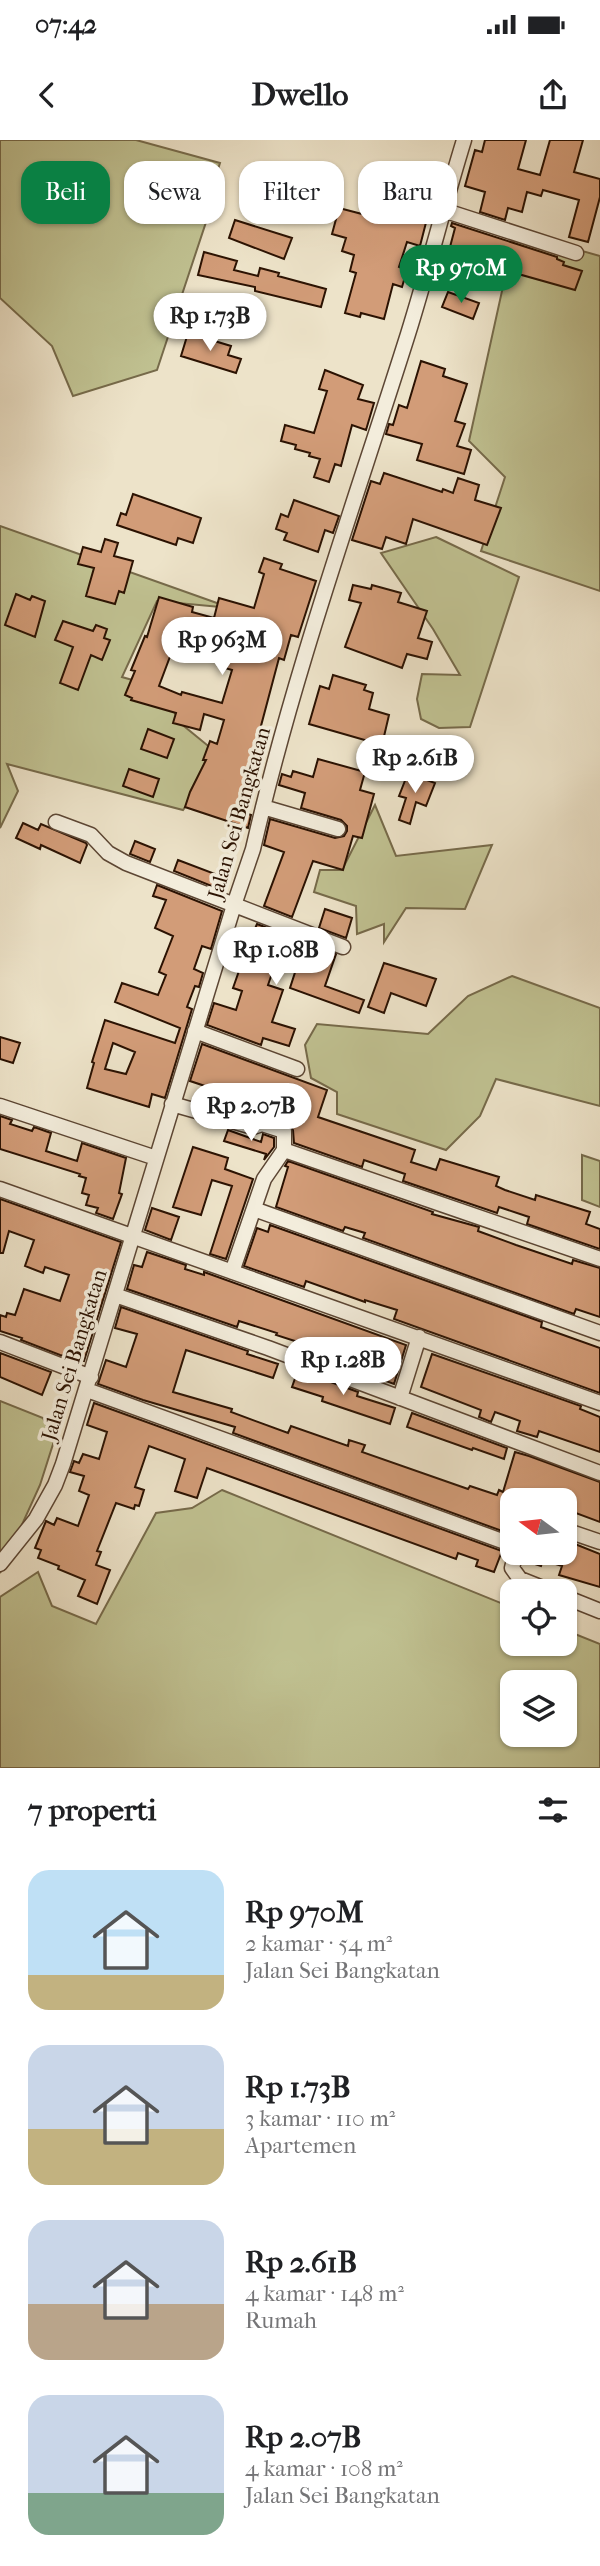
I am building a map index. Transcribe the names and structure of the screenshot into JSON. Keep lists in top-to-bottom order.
{
  "streets": {
    "street": ["Jalan Sei Bangkatan"]
  },
  "north": "left",
  "page": {
    "status": "07:42",
    "header": "Dwello",
    "chip": [
      "Beli",
      "Sewa",
      "Filter",
      "Baru"
    ],
    "price": [
      "Rp 970M",
      "Rp 1.73B",
      "Rp 963M",
      "Rp 2.61B",
      "Rp 1.08B",
      "Rp 2.07B",
      "Rp 1.28B"
    ],
    "heading": "7 properti",
    "list": [
      {
        "name": "Rp 970M",
        "note": "2 kamar · 54 m² · Jalan Sei Bangkatan"
      },
      {
        "name": "Rp 1.73B",
        "note": "3 kamar · 110 m² · Apartemen"
      },
      {
        "name": "Rp 2.61B",
        "note": "4 kamar · 148 m² · Rumah"
      },
      {
        "name": "Rp 2.07B",
        "note": "4 kamar · 108 m² · Jalan Sei Bangkatan"
      }
    ]
  }
}
